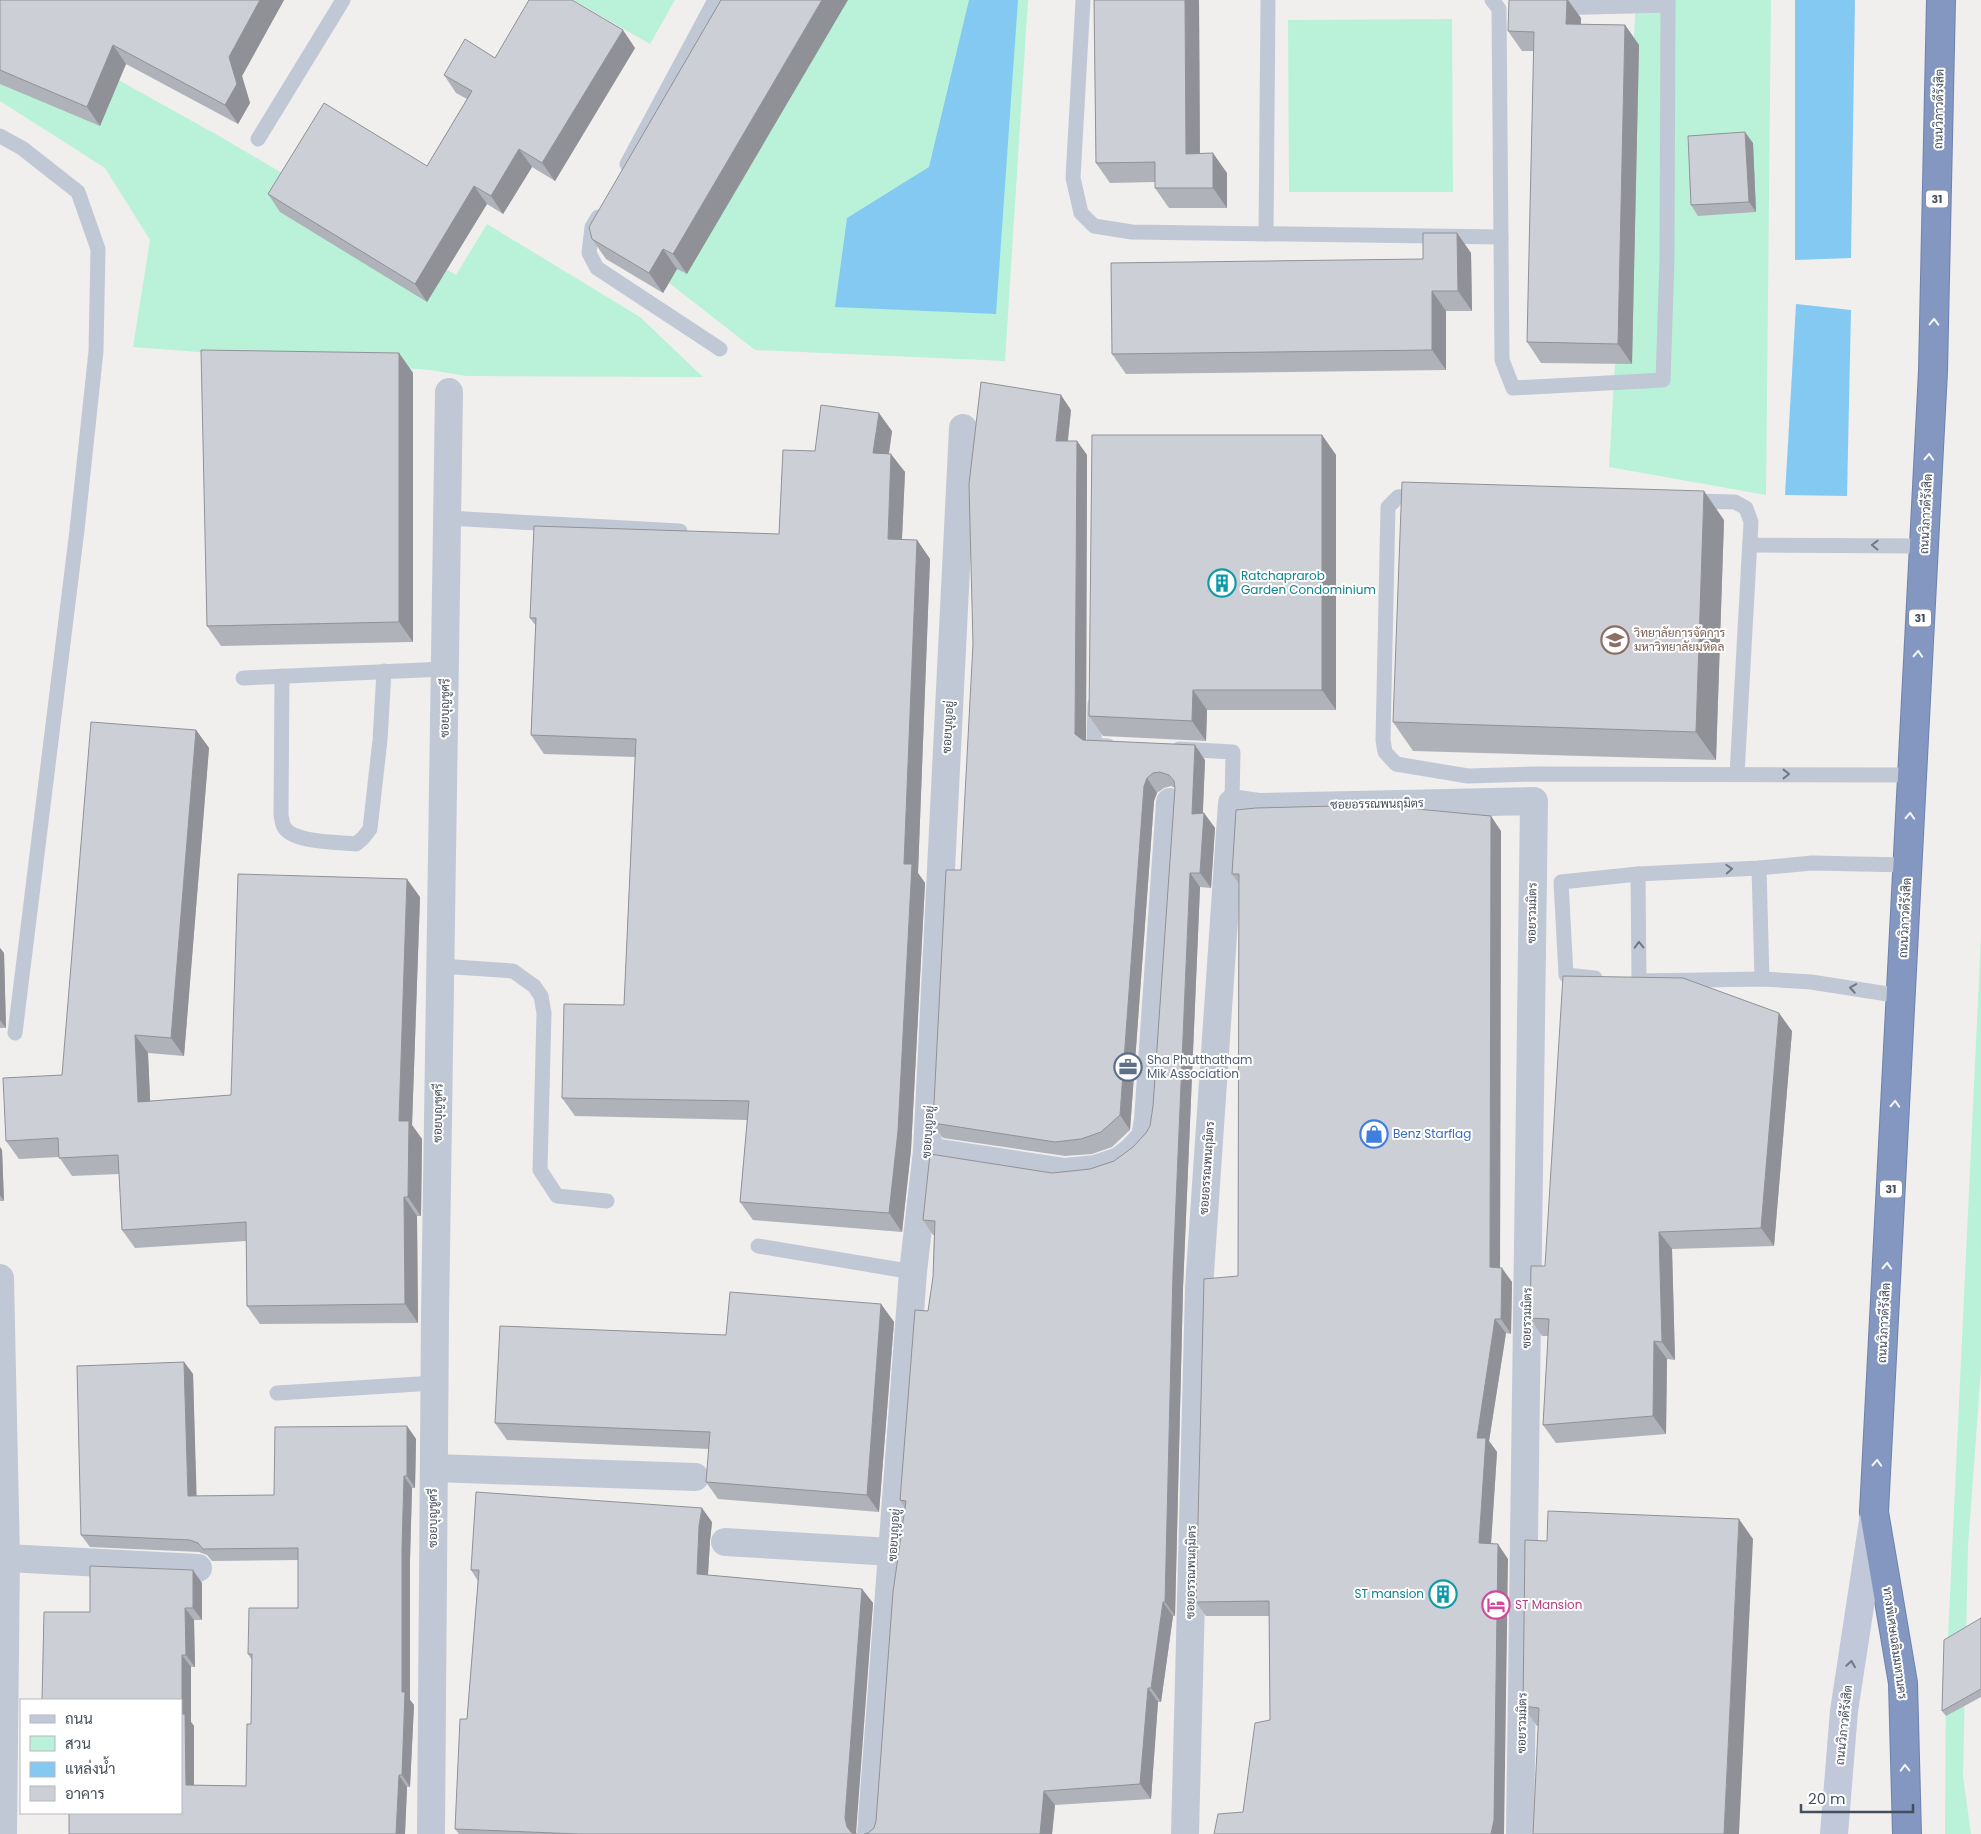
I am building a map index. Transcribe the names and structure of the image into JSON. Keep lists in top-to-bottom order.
{
  "streets": {
    "highway": ["ถนนวิภาวดีรังสิต", "31", "ทางพิเศษเฉลิมมหานคร"],
    "street": [
      "ซอยบุญชูศรี",
      "ซอยบุญอยู่",
      "ซอยอรรณพนฤมิตร",
      "ซอยรวมมิตร"
    ]
  },
  "crossings": [
    ["ถนนวิภาวดีรังสิต", "31"],
    ["ถนนวิภาวดีรังสิต", "ทางพิเศษเฉลิมมหานคร"],
    ["ซอยอรรณพนฤมิตร", "ซอยรวมมิตร"]
  ],
  "one_way": ["ถนนวิภาวดีรังสิต", "ทางพิเศษเฉลิมมหานคร"],
  "places": {
    "building": ["Ratchaprarob Garden Condominium", "ST mansion"],
    "school or university": ["วิทยาลัยการจัดการ มหาวิทยาลัยมหิดล"],
    "office": ["Sha Phutthatham Mik Association"],
    "shop": ["Benz Starflag"],
    "hotel": ["ST Mansion"]
  },
  "legend": [
    "ถนน",
    "สวน",
    "แหล่งน้ำ",
    "อาคาร"
  ],
  "scale_bar": "20 m"
}
